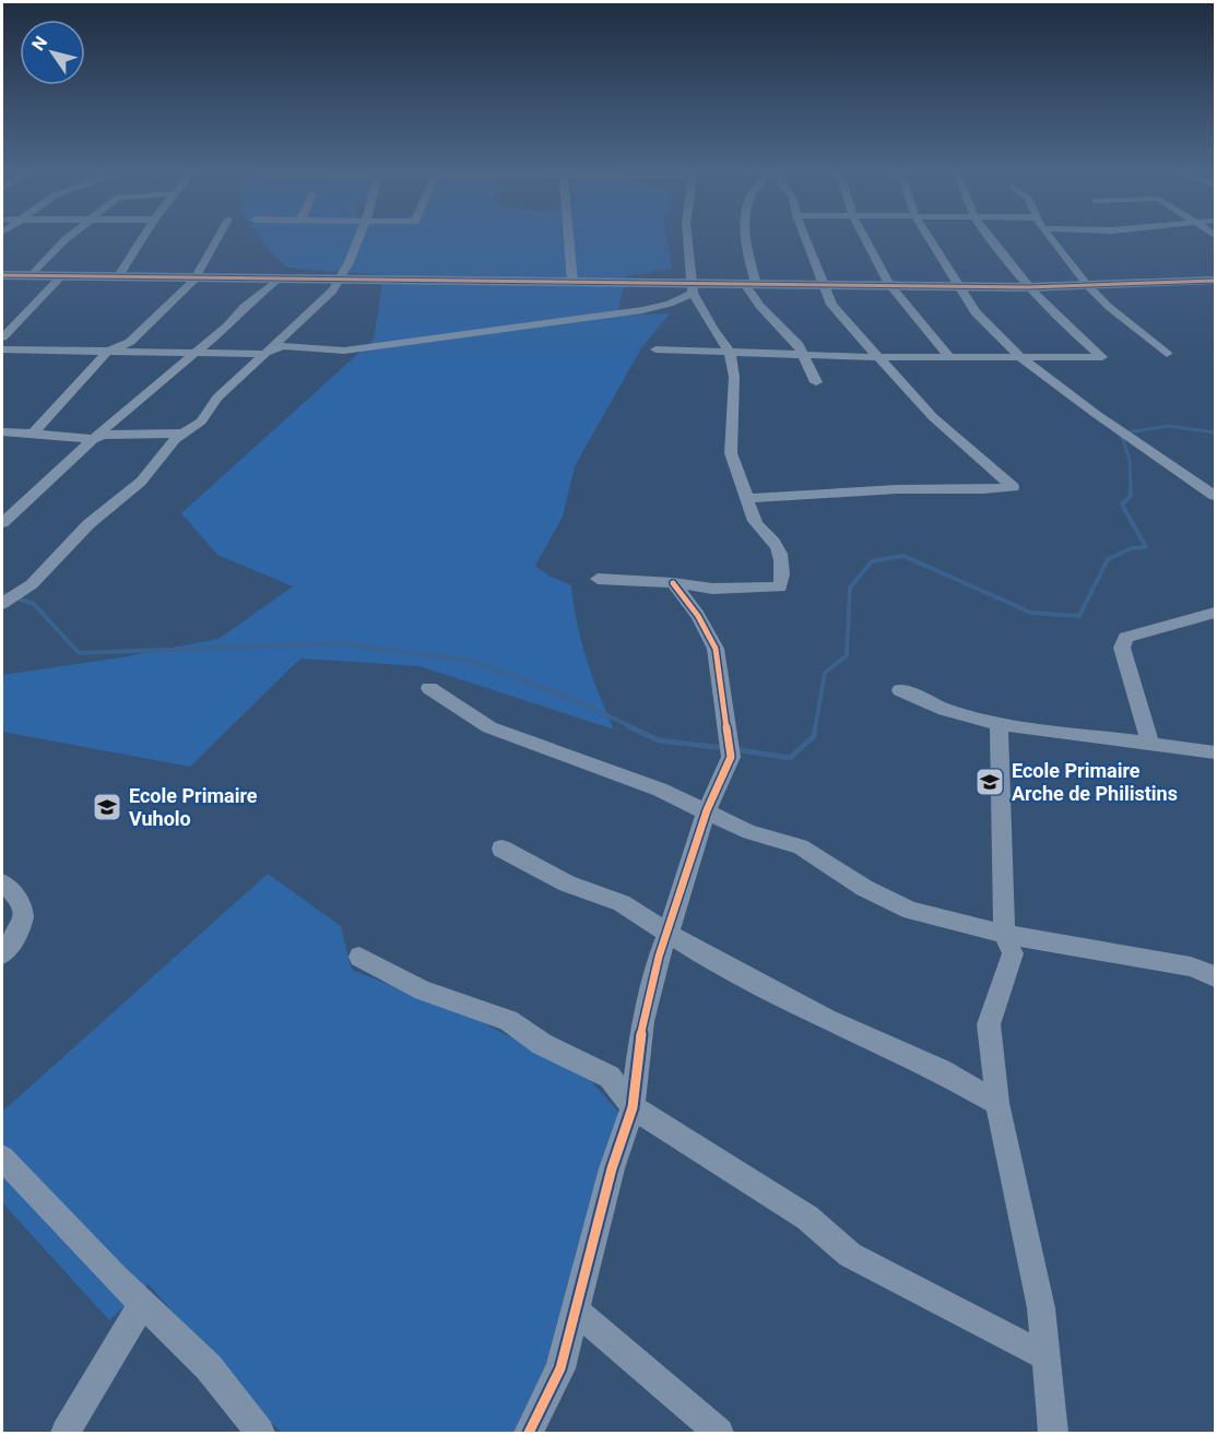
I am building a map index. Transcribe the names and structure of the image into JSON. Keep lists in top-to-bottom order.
{
  "places": {
    "school or university": ["Ecole Primaire Arche de Philistins", "Ecole Primaire Vuholo"]
  },
  "north": "top left"
}
